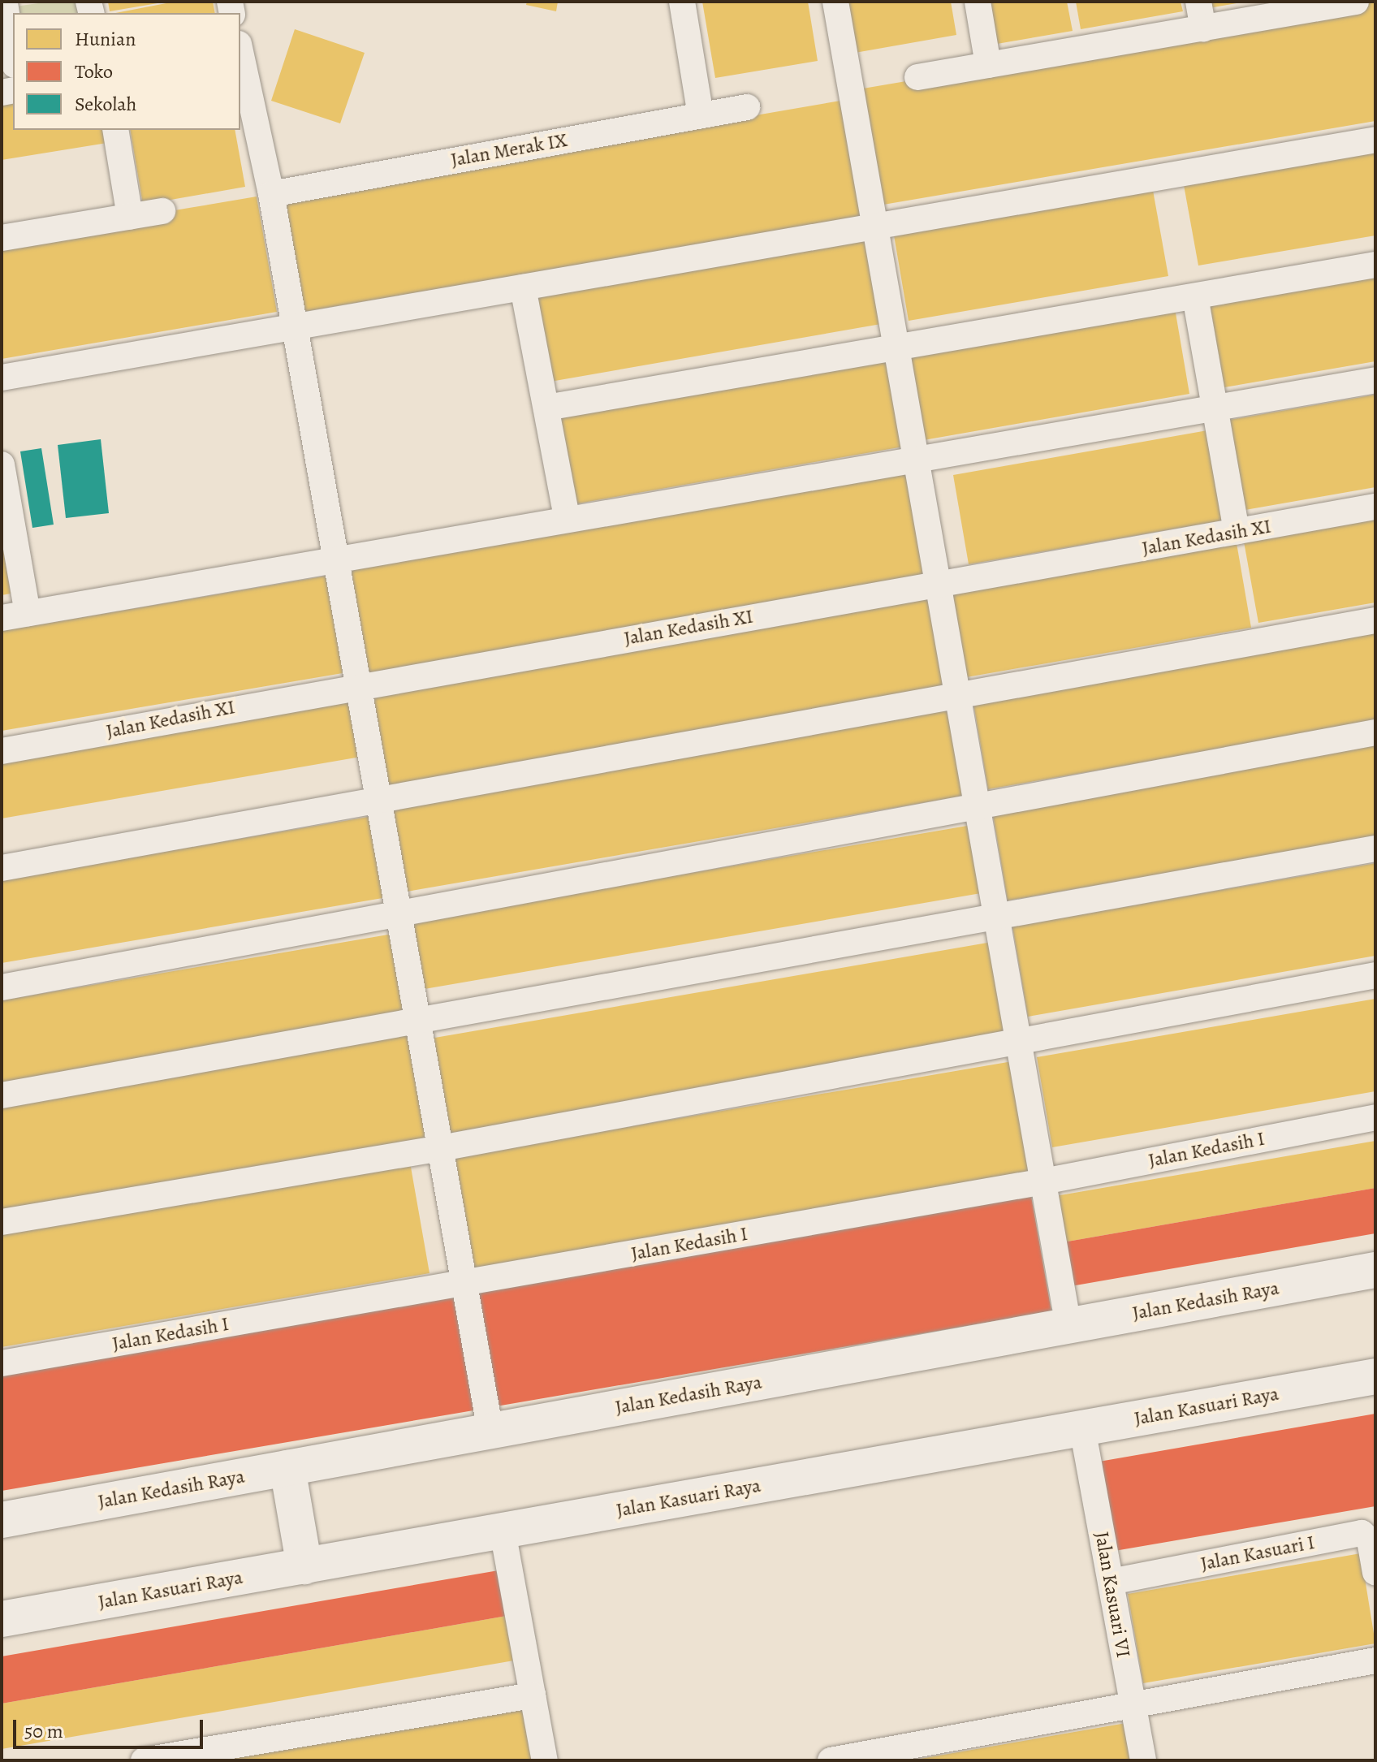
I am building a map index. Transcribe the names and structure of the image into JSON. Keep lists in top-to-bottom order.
{
  "streets": {
    "main road": ["Jalan Kedasih Raya", "Jalan Kasuari Raya"],
    "street": [
      "Jalan Merak IX",
      "Jalan Kedasih XI",
      "Jalan Kedasih I",
      "Jalan Kasuari I",
      "Jalan Kasuari VI"
    ]
  },
  "crossings": [
    ["Jalan Kasuari Raya", "Jalan Kasuari VI"],
    ["Jalan Kasuari I", "Jalan Kasuari VI"]
  ],
  "legend": ["Hunian", "Toko", "Sekolah"],
  "scale_bar": "50 m"
}
